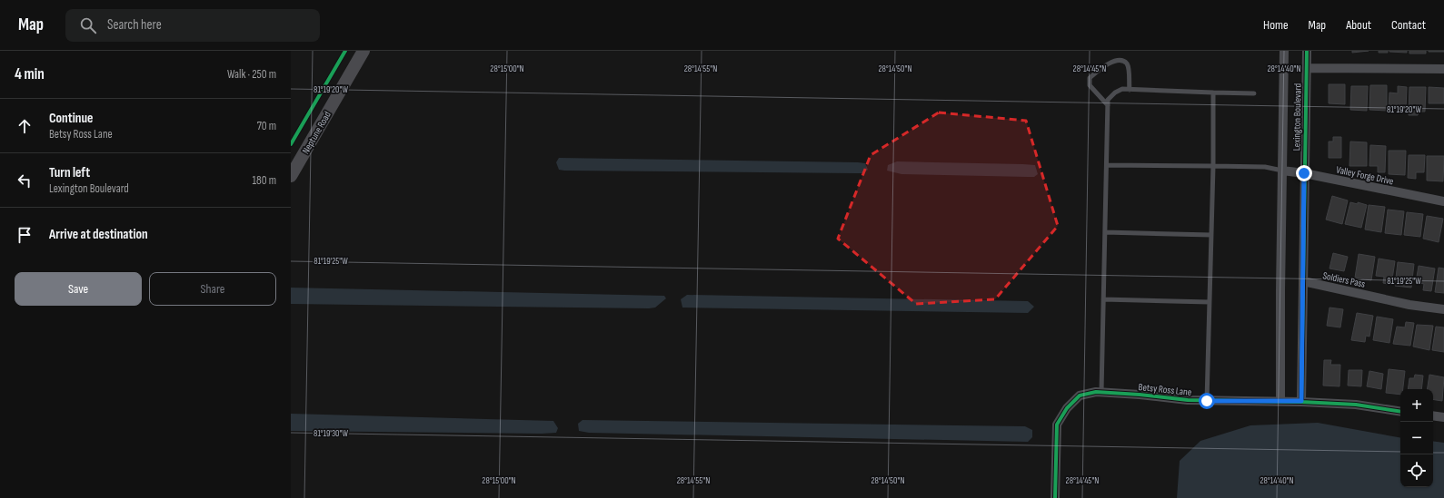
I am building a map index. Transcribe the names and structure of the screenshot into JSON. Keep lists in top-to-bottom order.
{
  "streets": {
    "main road": ["Neptune Road"],
    "street": [
      "Lexington Boulevard",
      "Valley Forge Drive",
      "Soldiers Pass",
      "Betsy Ross Lane"
    ]
  },
  "crossings": [
    ["Lexington Boulevard", "Valley Forge Drive"],
    ["Lexington Boulevard", "Soldiers Pass"],
    ["Lexington Boulevard", "Betsy Ross Lane"]
  ],
  "page": {
    "header": "Map",
    "search": "Search here",
    "nav": [
      "Home",
      "Map",
      "About",
      "Contact"
    ],
    "heading": ["4 min", "Walk · 250 m"],
    "list": [
      ["Continue", "Betsy Ross Lane", "70 m"],
      ["Turn left", "Lexington Boulevard", "180 m"],
      "Arrive at destination"
    ],
    "buttons": ["Save", "Share"],
    "map_buttons": ["+", "−"]
  },
  "coordinates": [
    "28°15'00\"N",
    "28°14'55\"N",
    "28°14'50\"N",
    "28°14'45\"N",
    "28°14'40\"N",
    "81°19'20\"W",
    "81°19'25\"W",
    "81°19'30\"W"
  ]
}
